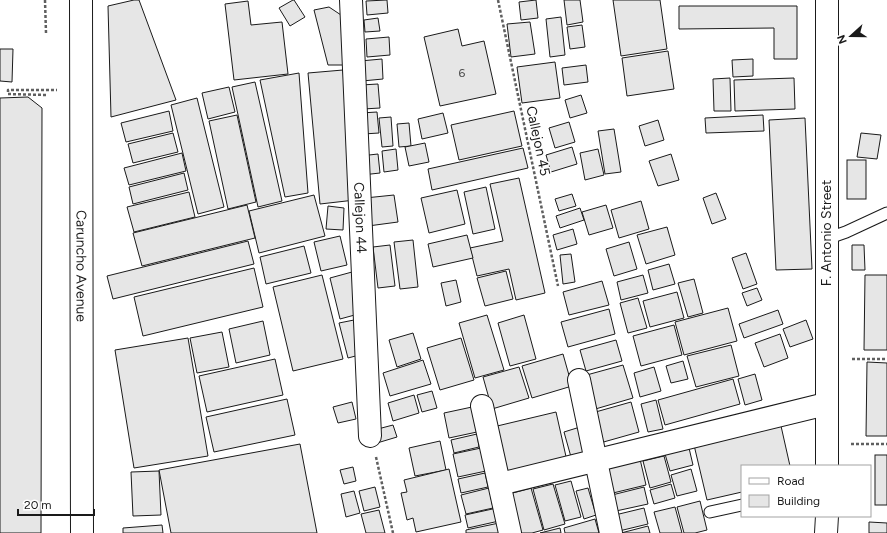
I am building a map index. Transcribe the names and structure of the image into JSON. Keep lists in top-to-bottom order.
{
  "streets": {
    "street": ["Callejon 44", "F. Antonio Street", "Caruncho Avenue"],
    "path": ["Callejon 45"]
  },
  "house_numbers": ["6"],
  "legend": ["Road", "Building"],
  "scale_bar": "20 m",
  "north": "left"
}
